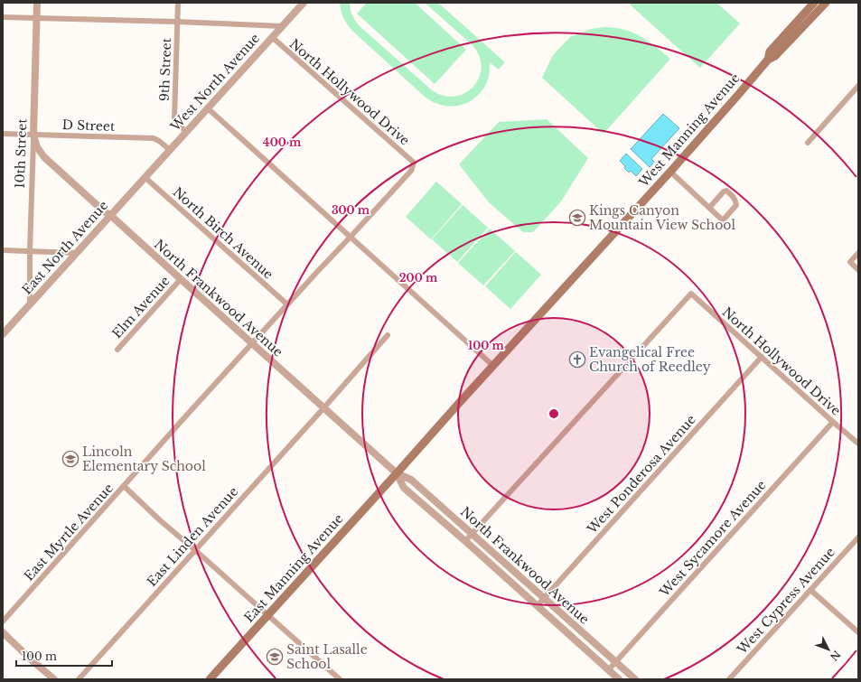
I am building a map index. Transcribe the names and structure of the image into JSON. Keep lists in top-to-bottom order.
{
  "streets": {
    "main road": ["West Manning Avenue", "East Manning Avenue"],
    "street": [
      "9th Street",
      "West North Avenue",
      "North Hollywood Drive",
      "D Street",
      "10th Street",
      "North Birch Avenue",
      "East North Avenue",
      "North Frankwood Avenue",
      "Elm Avenue",
      "West Ponderosa Avenue",
      "East Myrtle Avenue",
      "East Linden Avenue",
      "West Sycamore Avenue",
      "West Cypress Avenue"
    ]
  },
  "crossings": [
    ["9th Street", "West North Avenue"],
    ["West North Avenue", "North Hollywood Drive"],
    ["West North Avenue", "D Street"],
    ["West North Avenue", "North Birch Avenue"],
    ["West North Avenue", "East North Avenue"],
    ["North Hollywood Drive", "North Frankwood Avenue"],
    ["North Hollywood Drive", "West Ponderosa Avenue"],
    ["North Hollywood Drive", "East Myrtle Avenue"],
    ["North Hollywood Drive", "West Sycamore Avenue"],
    ["D Street", "10th Street"],
    ["D Street", "North Frankwood Avenue"],
    ["West Manning Avenue", "North Frankwood Avenue"],
    ["West Manning Avenue", "East Manning Avenue"],
    ["10th Street", "East North Avenue"],
    ["10th Street", "North Frankwood Avenue"],
    ["North Birch Avenue", "East North Avenue"],
    ["North Birch Avenue", "East Myrtle Avenue"],
    ["East North Avenue", "North Frankwood Avenue"],
    ["North Frankwood Avenue", "Elm Avenue"],
    ["North Frankwood Avenue", "West Ponderosa Avenue"],
    ["North Frankwood Avenue", "East Myrtle Avenue"],
    ["North Frankwood Avenue", "East Linden Avenue"],
    ["North Frankwood Avenue", "West Sycamore Avenue"],
    ["North Frankwood Avenue", "East Manning Avenue"]
  ],
  "places": {
    "school or university": ["Kings Canyon Mountain View School", "Lincoln Elementary School", "Saint Lasalle School"],
    "church": ["Evangelical Free Church of Reedley"]
  },
  "scale_bar": "100 m",
  "north": "bottom right",
  "rings": [
    "400 m",
    "300 m",
    "200 m",
    "100 m"
  ]
}
